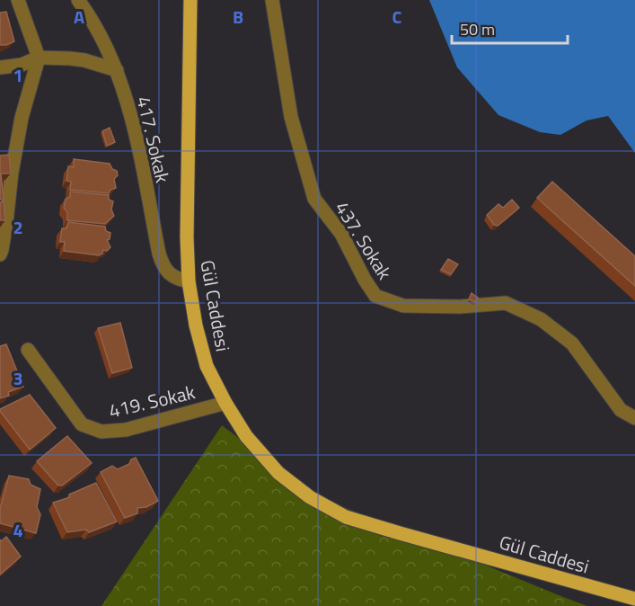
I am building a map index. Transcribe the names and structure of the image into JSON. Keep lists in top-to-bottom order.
{
  "streets": {
    "main road": ["Gül Caddesi"],
    "street": ["417. Sokak", "437. Sokak", "419. Sokak"]
  },
  "crossings": [
    ["417. Sokak", "Gül Caddesi"],
    ["Gül Caddesi", "419. Sokak"]
  ],
  "scale_bar": "50 m",
  "grid": {
    "columns": ["A", "B", "C"],
    "rows": [
      "1",
      "2",
      "3",
      "4"
    ]
  }
}
